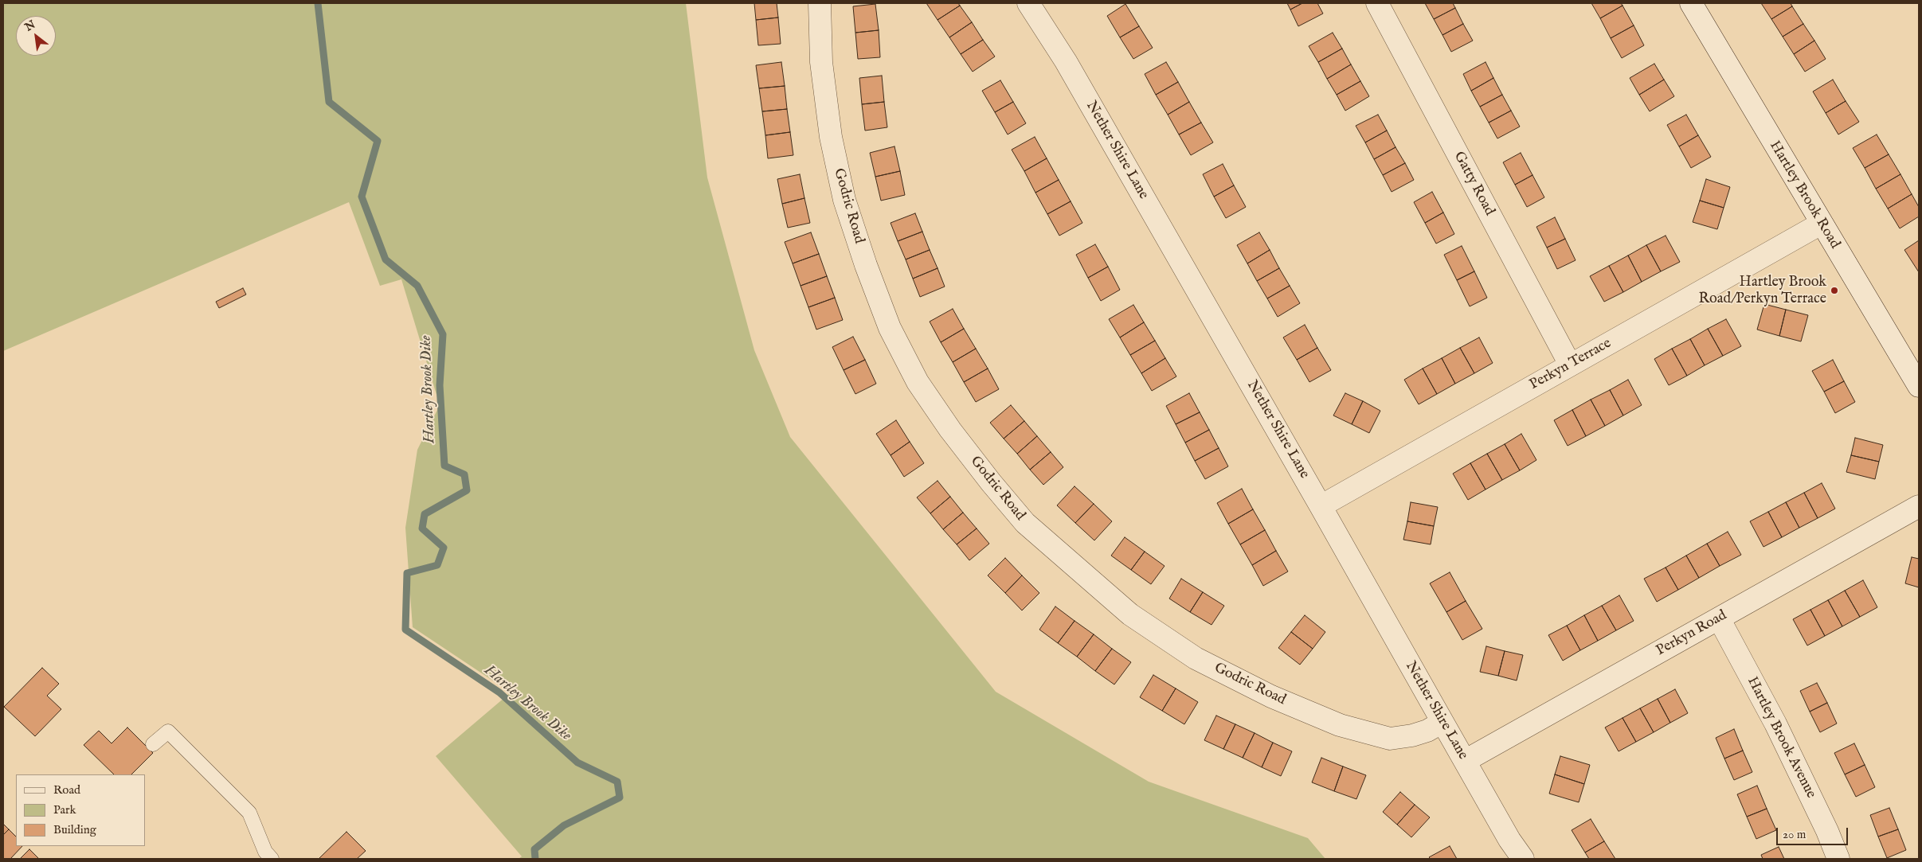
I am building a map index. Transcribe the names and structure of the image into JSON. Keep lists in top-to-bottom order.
{
  "streets": {
    "street": [
      "Nether Shire Lane",
      "Gatty Road",
      "Hartley Brook Road",
      "Godric Road",
      "Perkyn Terrace",
      "Perkyn Road",
      "Hartley Brook Avenue"
    ]
  },
  "crossings": [
    ["Nether Shire Lane", "Godric Road"],
    ["Nether Shire Lane", "Perkyn Terrace"],
    ["Nether Shire Lane", "Perkyn Road"],
    ["Gatty Road", "Perkyn Terrace"],
    ["Hartley Brook Road", "Perkyn Terrace"],
    ["Perkyn Road", "Hartley Brook Avenue"]
  ],
  "water": ["Hartley Brook Dike"],
  "places": ["Hartley Brook Road/Perkyn Terrace"],
  "legend": ["Road", "Park", "Building"],
  "scale_bar": "20 m",
  "north": "top left"
}
